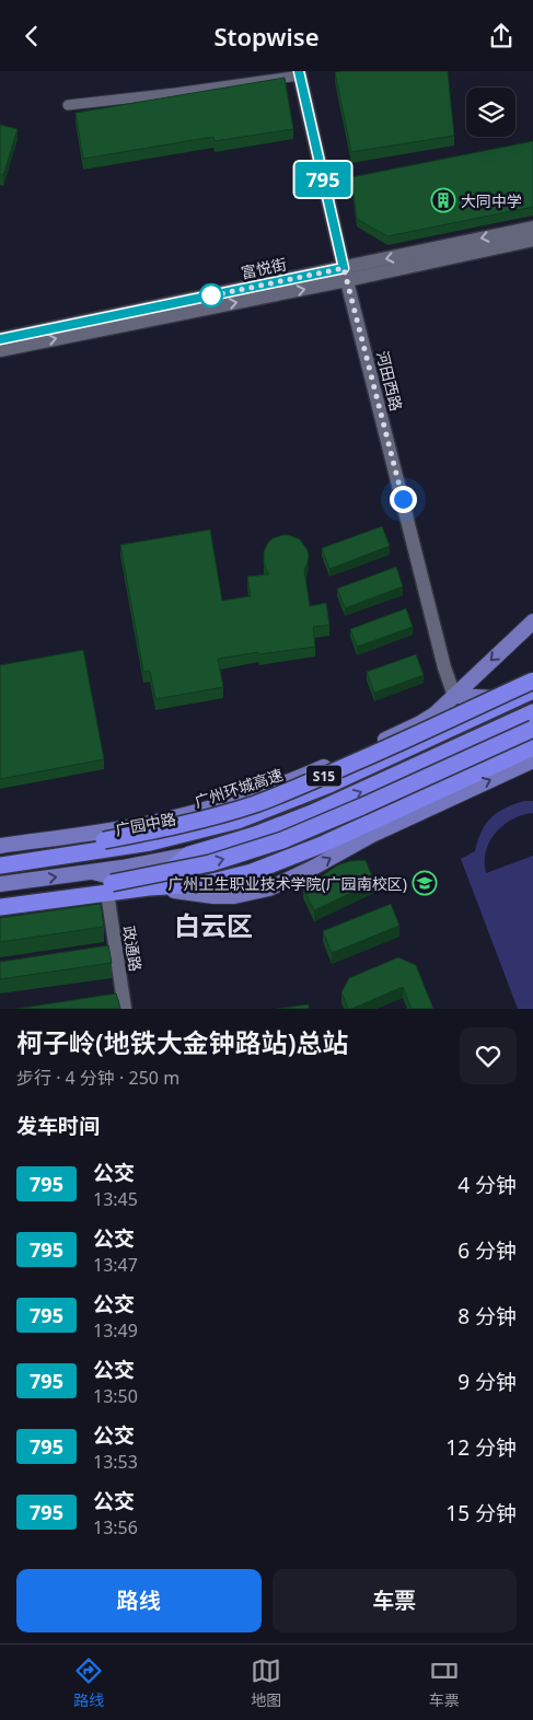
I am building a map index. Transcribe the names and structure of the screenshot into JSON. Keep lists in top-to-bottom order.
{
  "streets": {
    "highway": ["S15", "广州环城高速", "广园中路"],
    "street": ["富悦街", "河田西路", "政通路"]
  },
  "crossings": [
    ["富悦街", "河田西路"]
  ],
  "districts": ["白云区"],
  "places": {
    "building": ["大同中学"],
    "school or university": ["广州卫生职业技术学院(广园南校区)"]
  },
  "lines": ["bus line 795"],
  "page": {
    "header": "Stopwise",
    "on_map": "795",
    "heading": [
      ["柯子岭(地铁大金钟路站)总站", "步行 · 4 分钟 · 250 m"],
      "发车时间"
    ],
    "list": [
      {
        "mark": "795",
        "name": "公交",
        "note": "13:45",
        "value": "4 分钟"
      },
      {
        "mark": "795",
        "name": "公交",
        "note": "13:47",
        "value": "6 分钟"
      },
      {
        "mark": "795",
        "name": "公交",
        "note": "13:49",
        "value": "8 分钟"
      },
      {
        "mark": "795",
        "name": "公交",
        "note": "13:50",
        "value": "9 分钟"
      },
      {
        "mark": "795",
        "name": "公交",
        "note": "13:53",
        "value": "12 分钟"
      },
      {
        "mark": "795",
        "name": "公交",
        "note": "13:56",
        "value": "15 分钟"
      }
    ],
    "buttons": ["路线", "车票"],
    "tabs": ["路线", "地图", "车票"]
  }
}
